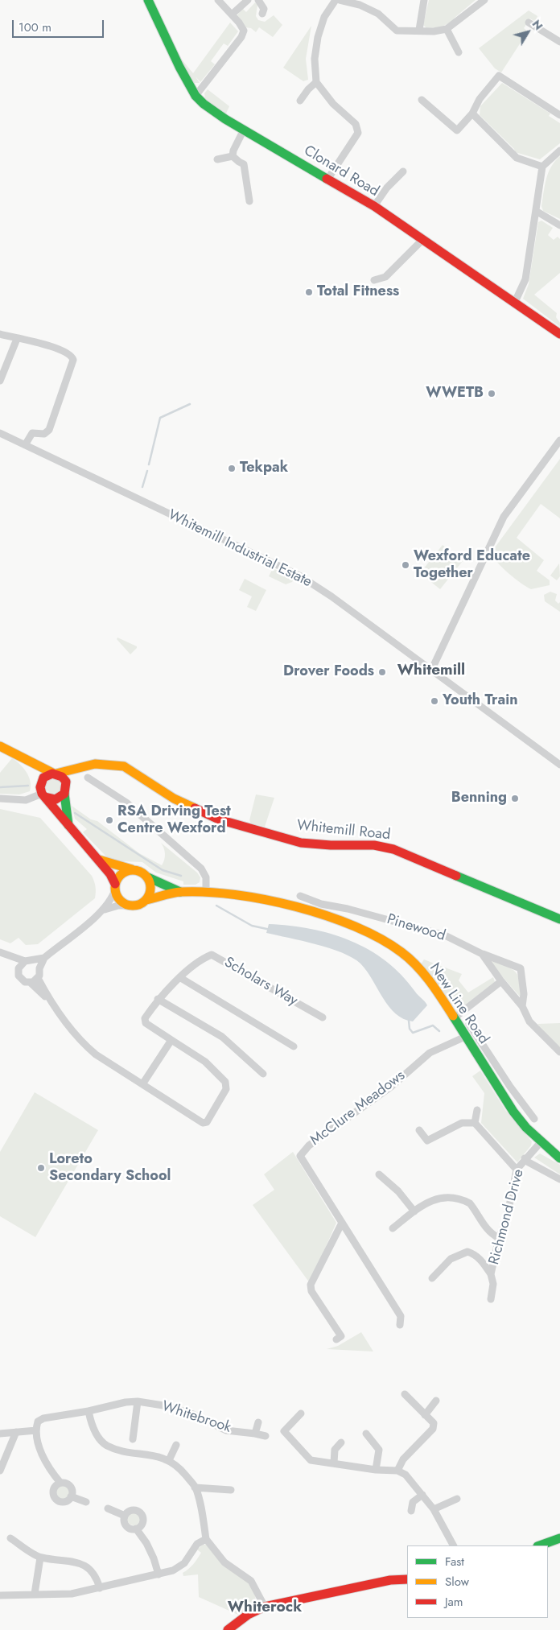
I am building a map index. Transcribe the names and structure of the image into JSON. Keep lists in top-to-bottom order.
{
  "streets": {
    "street": [
      "Clonard Road",
      "Whitemill Industrial Estate",
      "Whitemill Road",
      "Pinewood",
      "Scholars Way",
      "New Line Road",
      "McClure Meadows",
      "Richmond Drive",
      "Whitebrook"
    ]
  },
  "crossings": [
    ["New Line Road", "McClure Meadows"],
    ["New Line Road", "Richmond Drive"]
  ],
  "districts": ["Whitemill", "Whiterock"],
  "places": [
    "Total Fitness",
    "WWETB",
    "Tekpak",
    "Wexford Educate Together",
    "Drover Foods",
    "Youth Train",
    "Benning",
    "RSA Driving Test Centre Wexford",
    "Loreto Secondary School"
  ],
  "legend": ["Fast", "Slow", "Jam"],
  "scale_bar": "100 m",
  "north": "top right"
}
